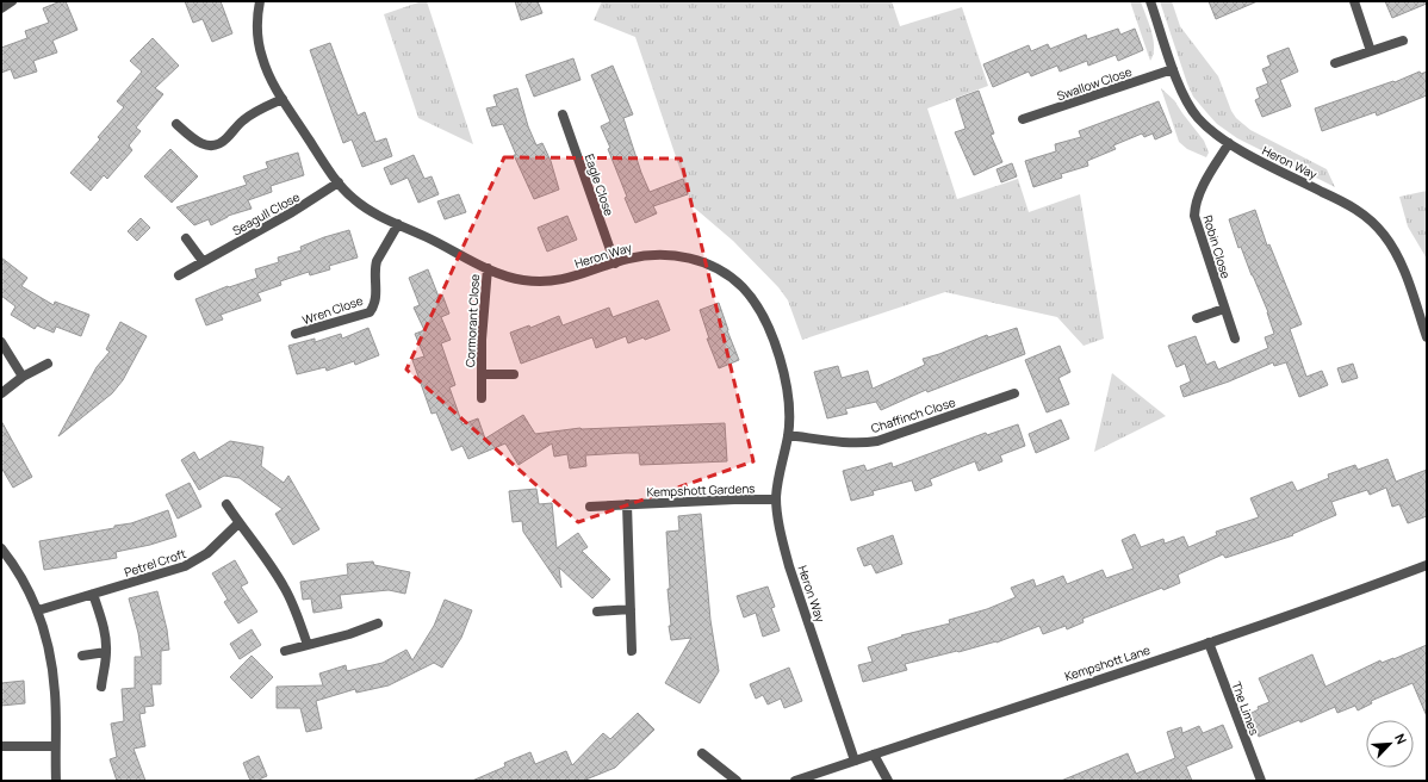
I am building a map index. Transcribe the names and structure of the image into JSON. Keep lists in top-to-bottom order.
{
  "streets": {
    "street": [
      "Swallow Close",
      "Heron Way",
      "Eagle Close",
      "Seagull Close",
      "Robin Close",
      "Wren Close",
      "Cormorant Close",
      "Chaffinch Close",
      "Kempshott Gardens",
      "Petrel Croft",
      "Kempshott Lane",
      "The Limes"
    ]
  },
  "crossings": [
    ["Swallow Close", "Heron Way"],
    ["Heron Way", "Eagle Close"],
    ["Heron Way", "Seagull Close"],
    ["Heron Way", "Robin Close"],
    ["Heron Way", "Wren Close"],
    ["Heron Way", "Cormorant Close"],
    ["Heron Way", "Chaffinch Close"],
    ["Heron Way", "Kempshott Gardens"],
    ["Heron Way", "Kempshott Lane"],
    ["Kempshott Lane", "The Limes"]
  ],
  "north": "top right"
}
